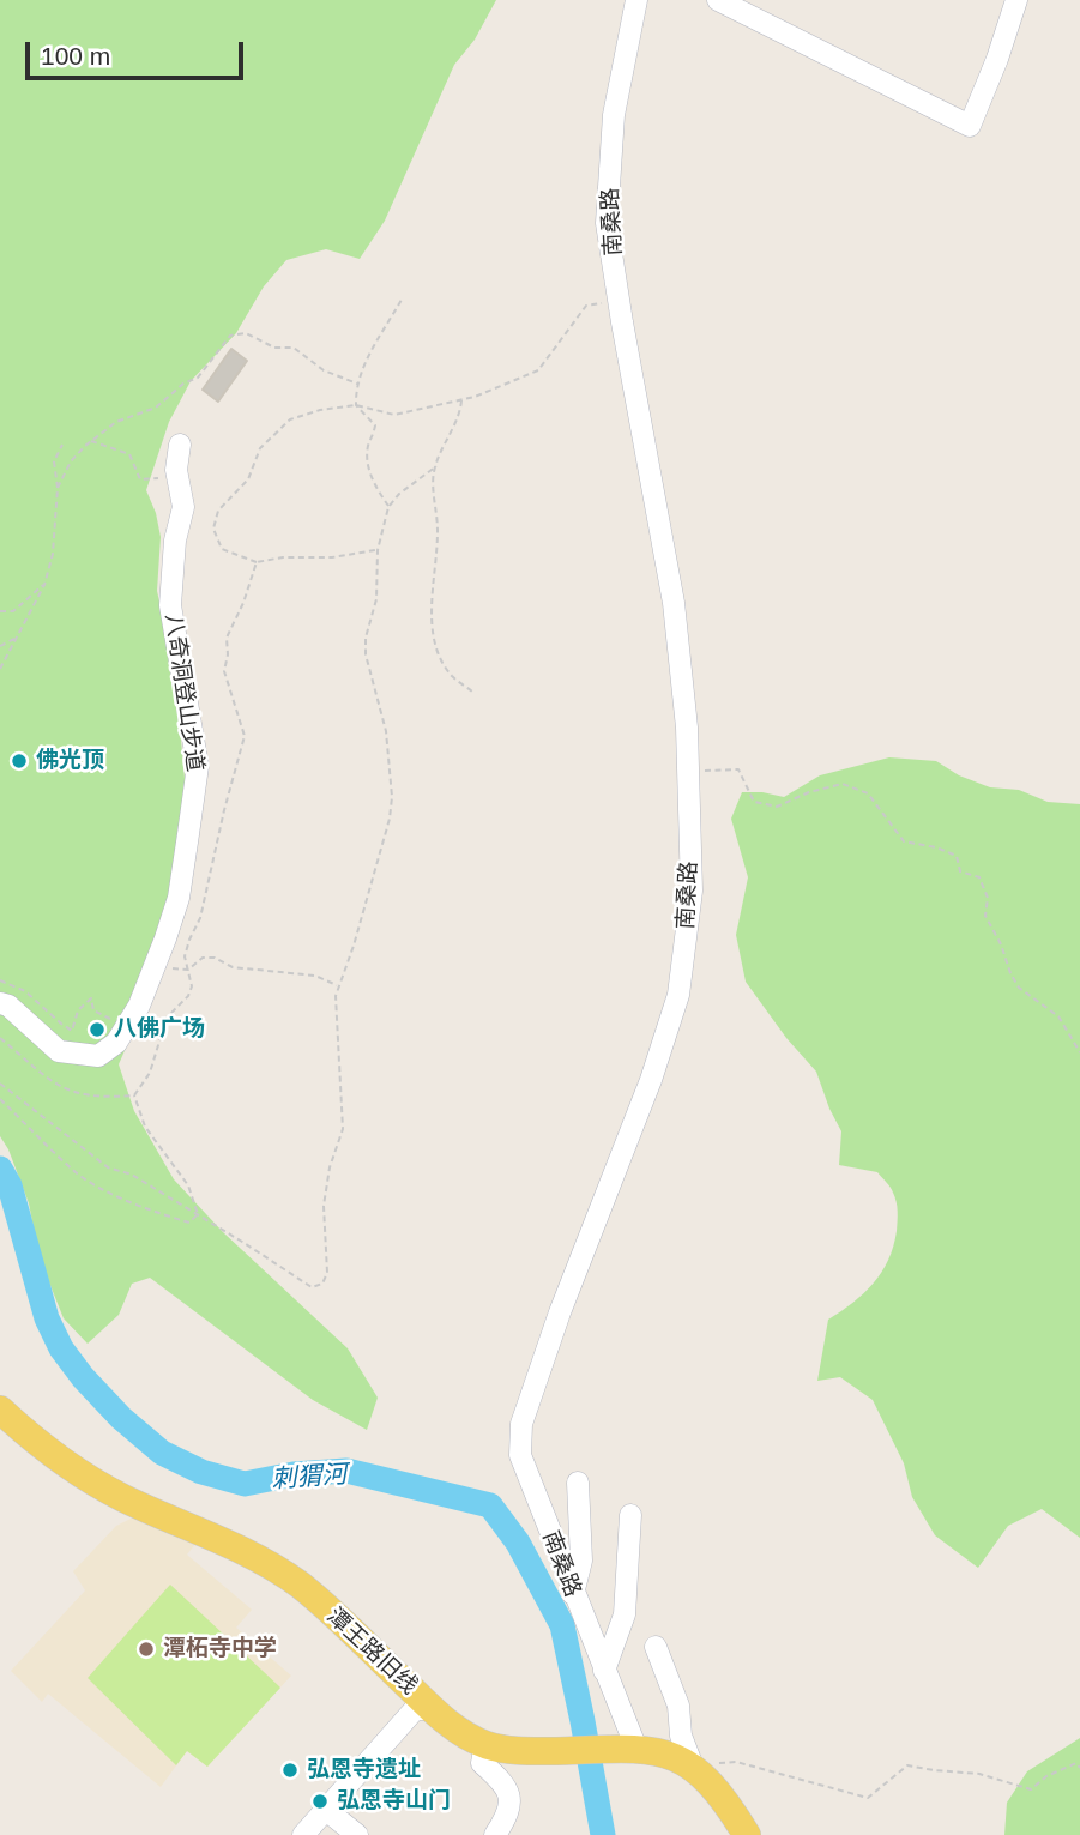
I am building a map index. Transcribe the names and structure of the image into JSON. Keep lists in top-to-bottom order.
{
  "streets": {
    "main road": ["潭王路旧线"],
    "street": ["南桑路", "八奇洞登山步道"]
  },
  "crossings": [
    ["南桑路", "潭王路旧线"]
  ],
  "water": ["刺猬河"],
  "places": [
    "佛光顶",
    "八佛广场",
    "潭柘寺中学",
    "弘恩寺遗址",
    "弘恩寺山门"
  ],
  "scale_bar": "100 m"
}
